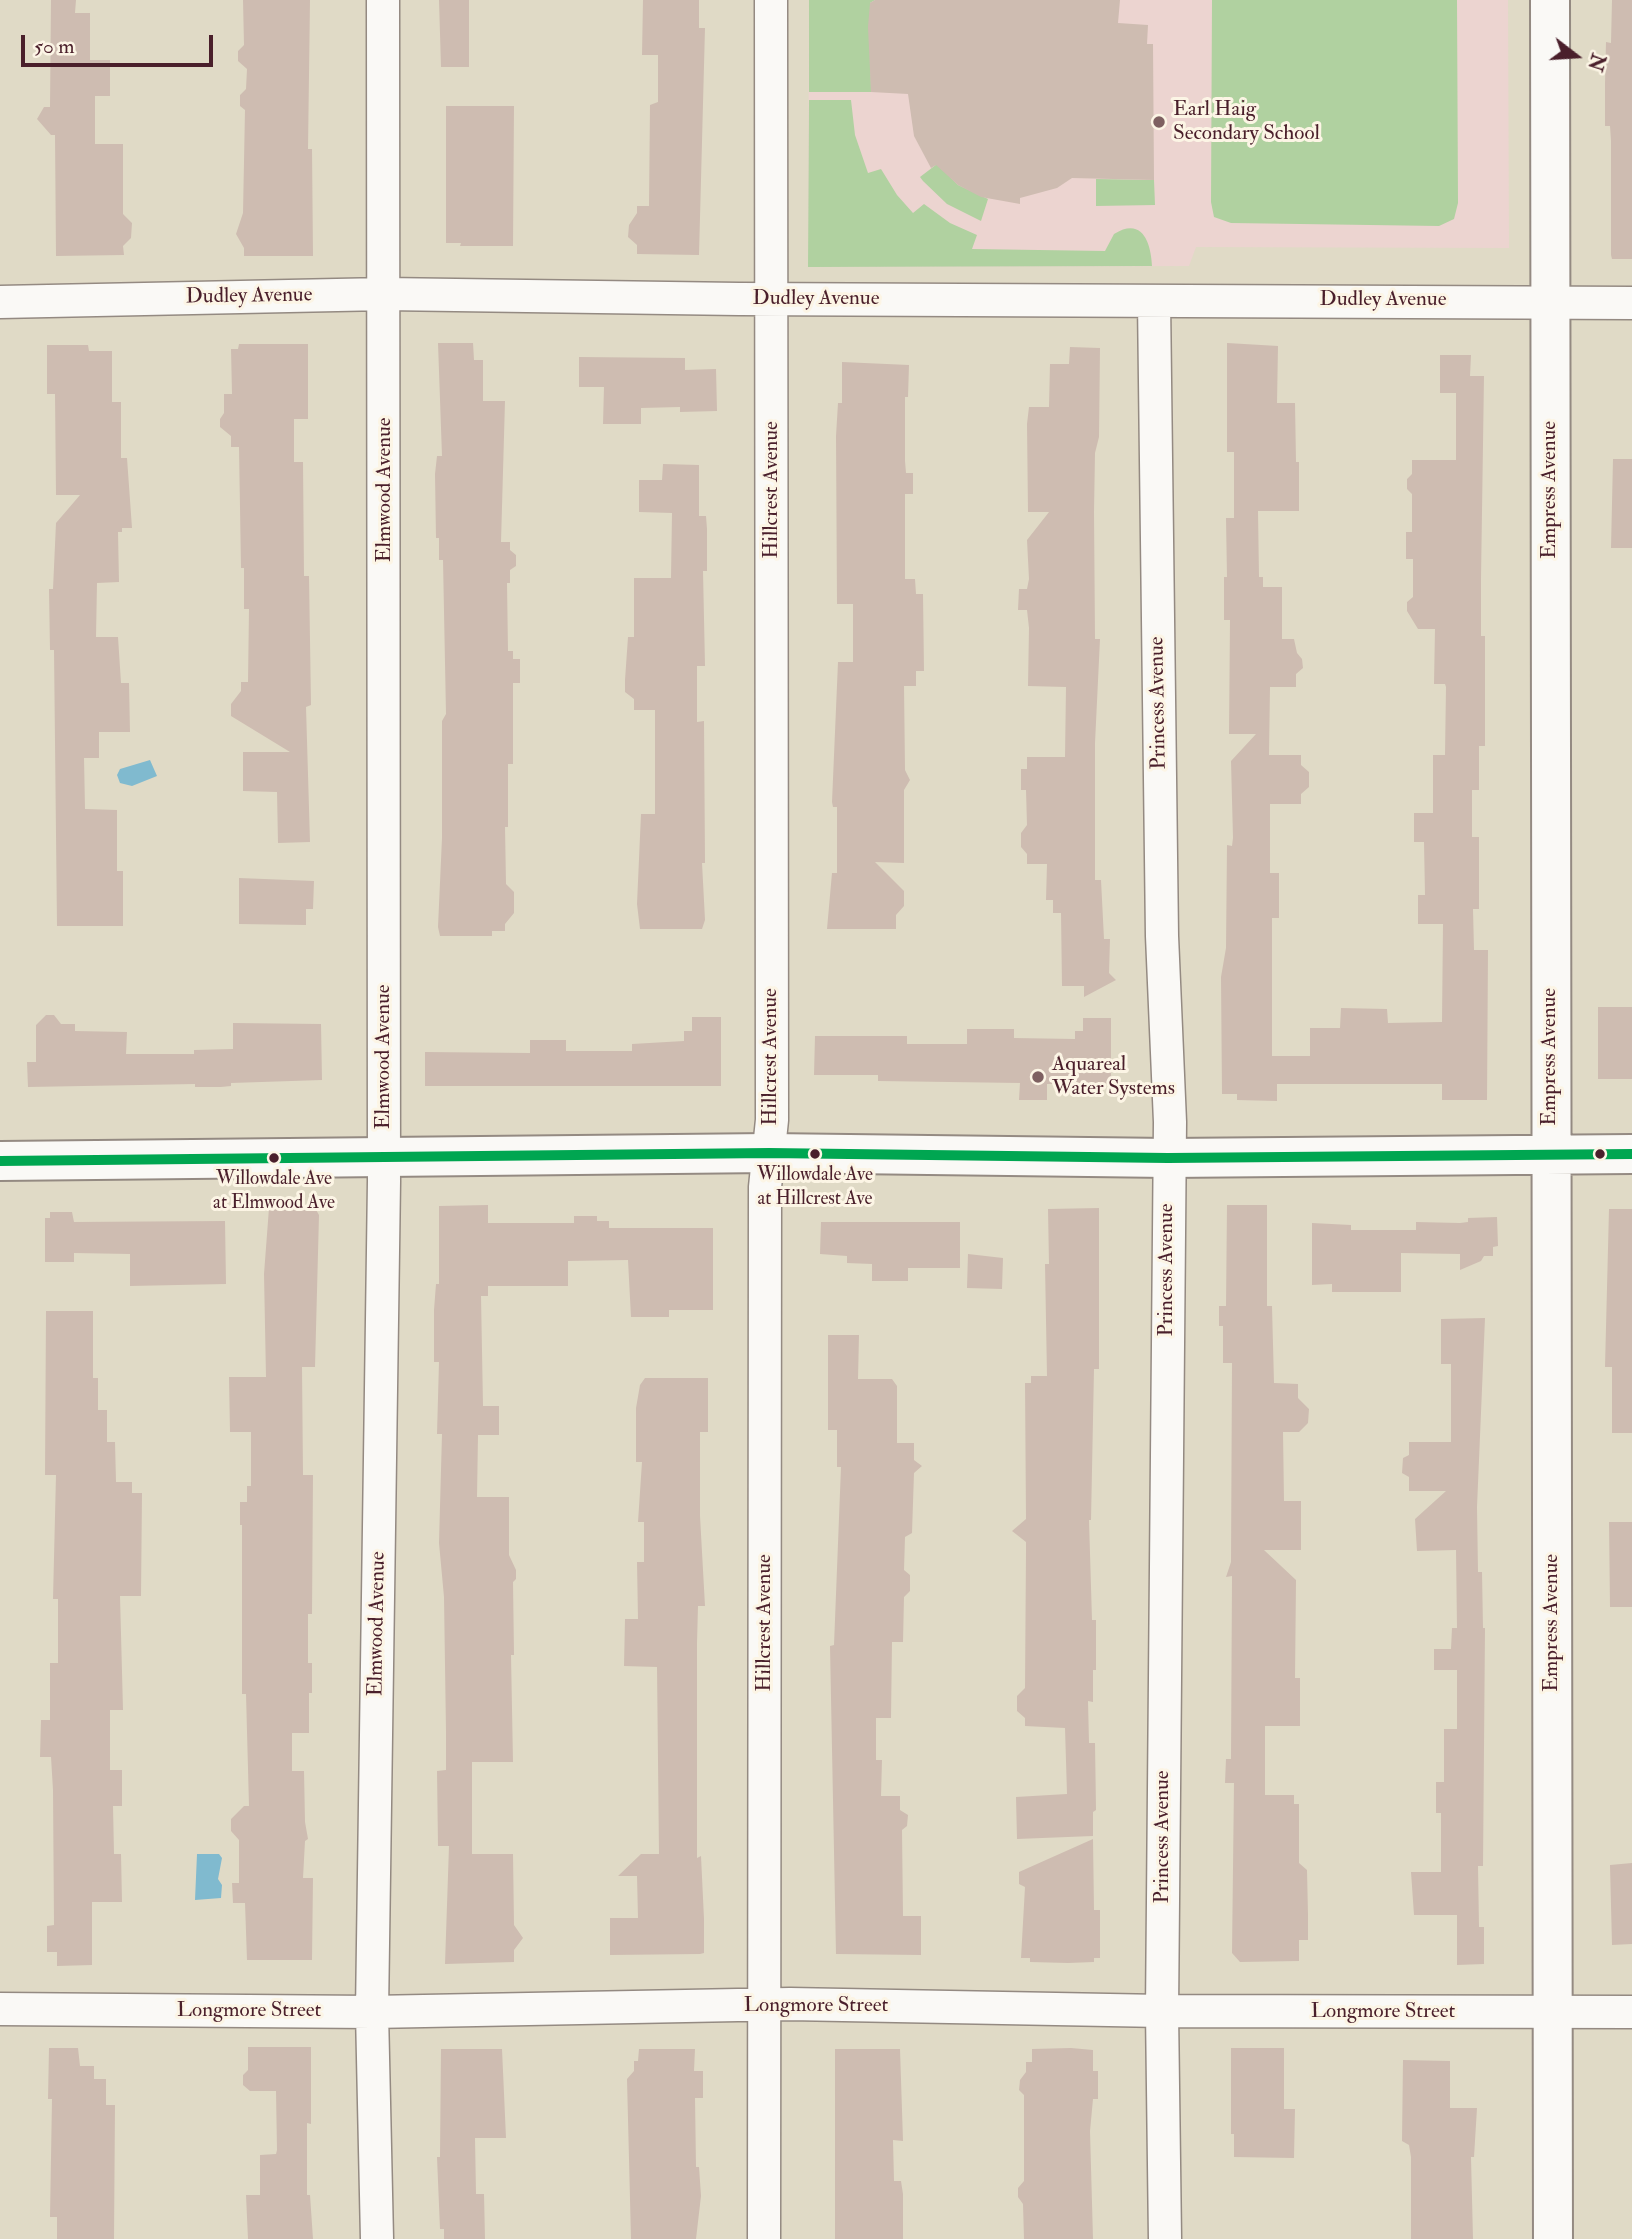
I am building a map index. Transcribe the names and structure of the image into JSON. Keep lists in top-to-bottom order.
{
  "streets": {
    "street": [
      "Dudley Avenue",
      "Elmwood Avenue",
      "Hillcrest Avenue",
      "Empress Avenue",
      "Princess Avenue",
      "Longmore Street"
    ]
  },
  "crossings": [
    ["Dudley Avenue", "Elmwood Avenue"],
    ["Dudley Avenue", "Hillcrest Avenue"],
    ["Dudley Avenue", "Empress Avenue"],
    ["Dudley Avenue", "Princess Avenue"],
    ["Elmwood Avenue", "Longmore Street"],
    ["Hillcrest Avenue", "Longmore Street"],
    ["Empress Avenue", "Longmore Street"],
    ["Princess Avenue", "Longmore Street"]
  ],
  "places": [
    "Earl Haig Secondary School",
    "Aquareal Water Systems",
    "Willowdale Ave at Hillcrest Ave",
    "Willowdale Ave at Elmwood Ave"
  ],
  "scale_bar": "50 m",
  "north": "right"
}
